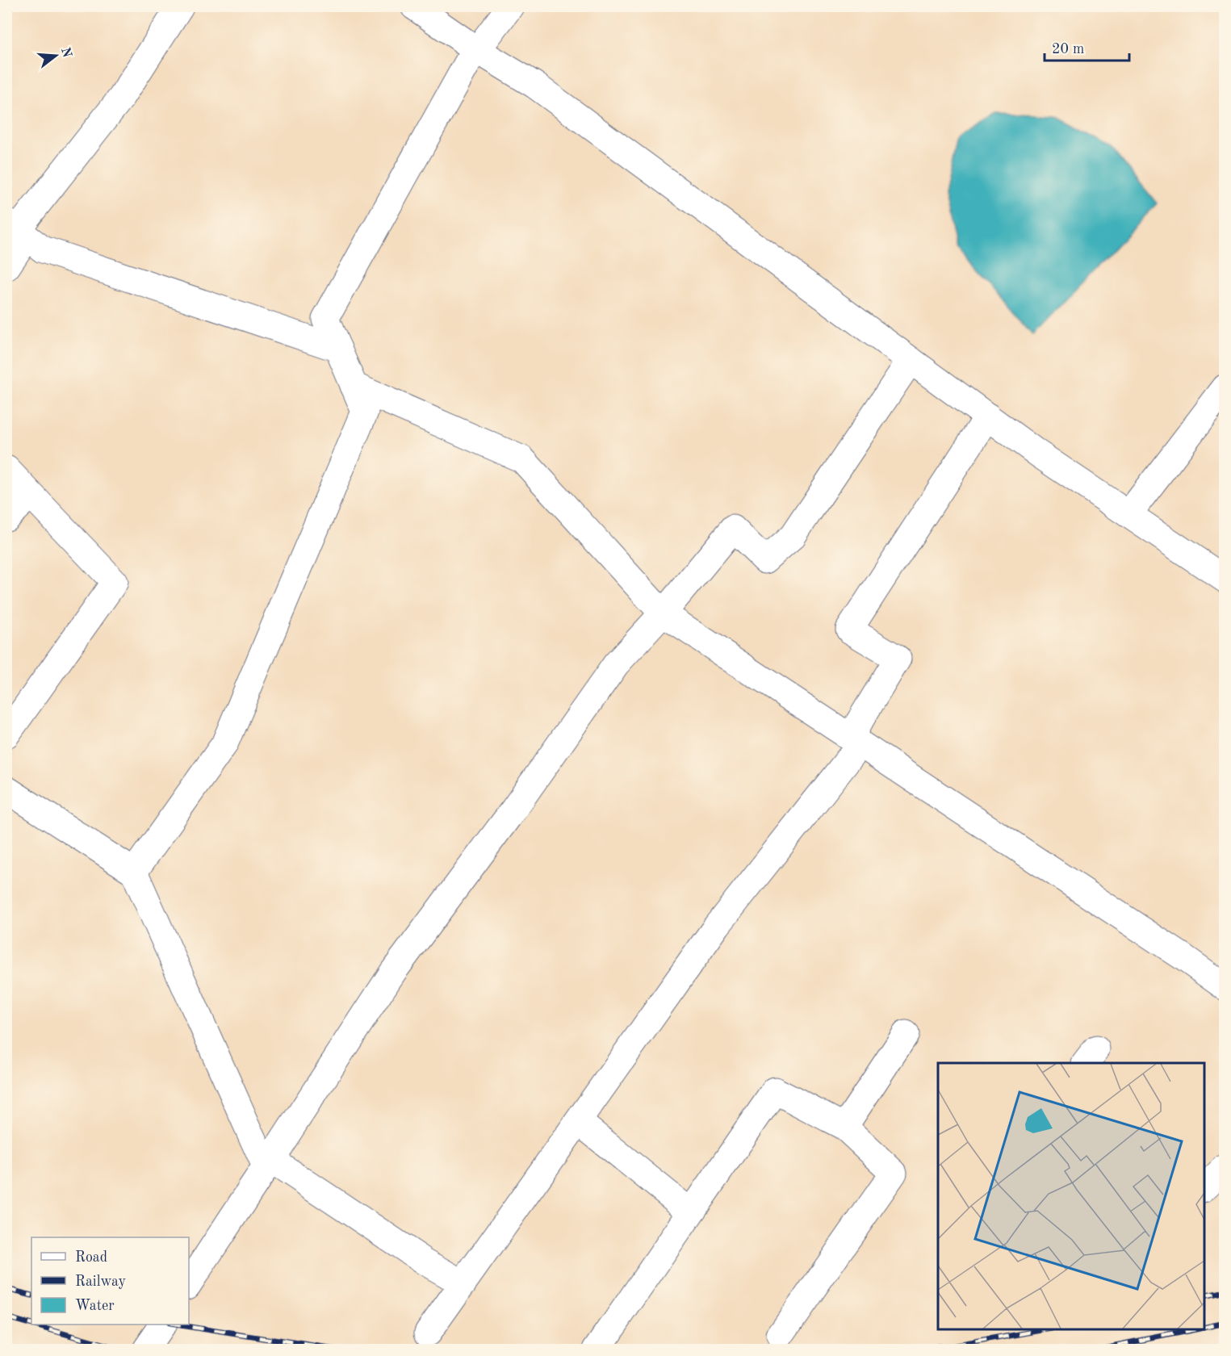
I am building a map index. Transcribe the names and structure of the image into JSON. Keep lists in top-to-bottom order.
{
  "legend": ["Road", "Railway", "Water"],
  "scale_bar": "20 m",
  "north": "right"
}
